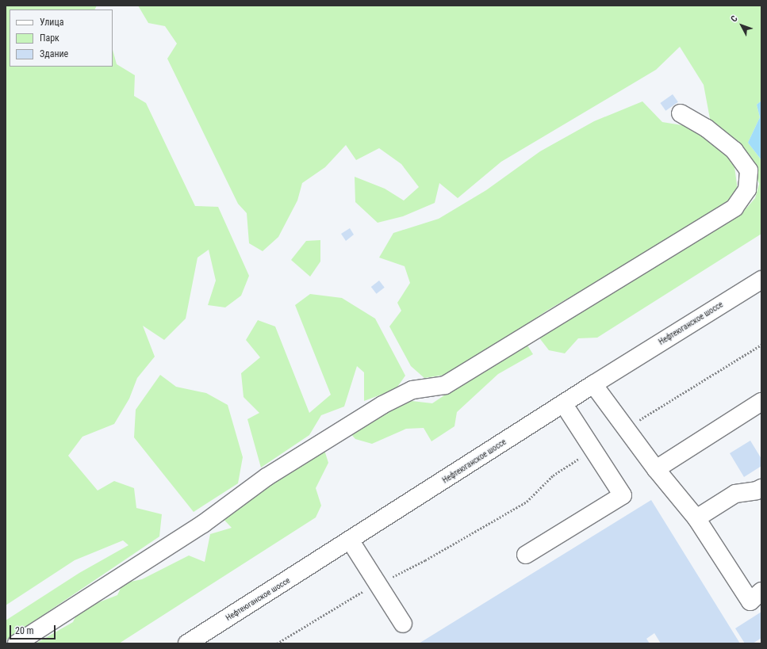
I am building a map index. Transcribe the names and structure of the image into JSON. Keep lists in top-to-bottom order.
{
  "streets": {
    "main road": ["Нефтеюганское шоссе"]
  },
  "legend": ["Улица", "Парк", "Здание"],
  "scale_bar": "20 m",
  "north": "top left"
}
